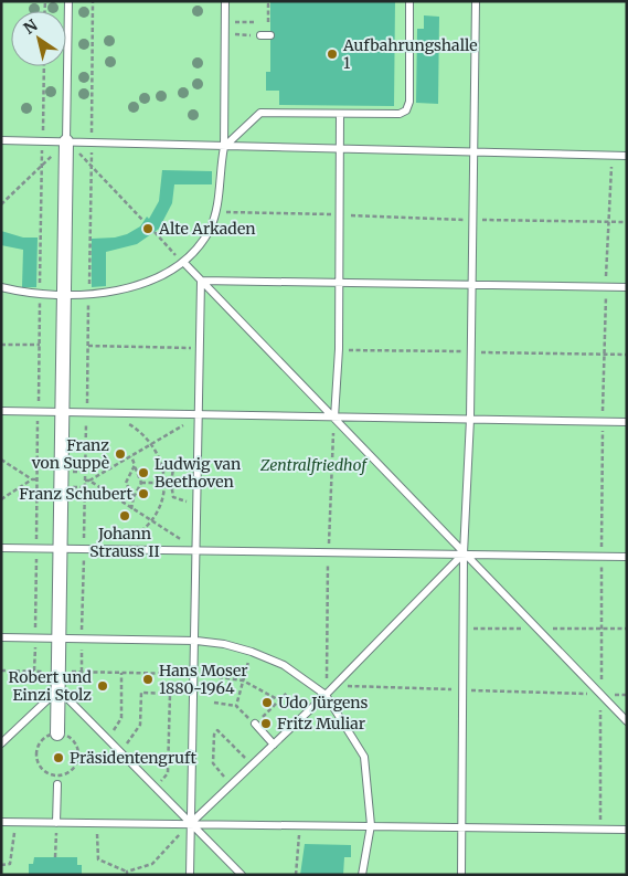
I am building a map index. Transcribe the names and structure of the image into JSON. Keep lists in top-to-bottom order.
{
  "parks": ["Zentralfriedhof"],
  "places": [
    "Aufbahrungshalle 1",
    "Alte Arkaden",
    "Franz von Suppè",
    "Ludwig van Beethoven",
    "Franz Schubert",
    "Johann Strauss II",
    "Hans Moser 1880-1964",
    "Robert und Einzi Stolz",
    "Udo Jürgens",
    "Fritz Muliar",
    "Präsidentengruft"
  ],
  "north": "top left"
}
